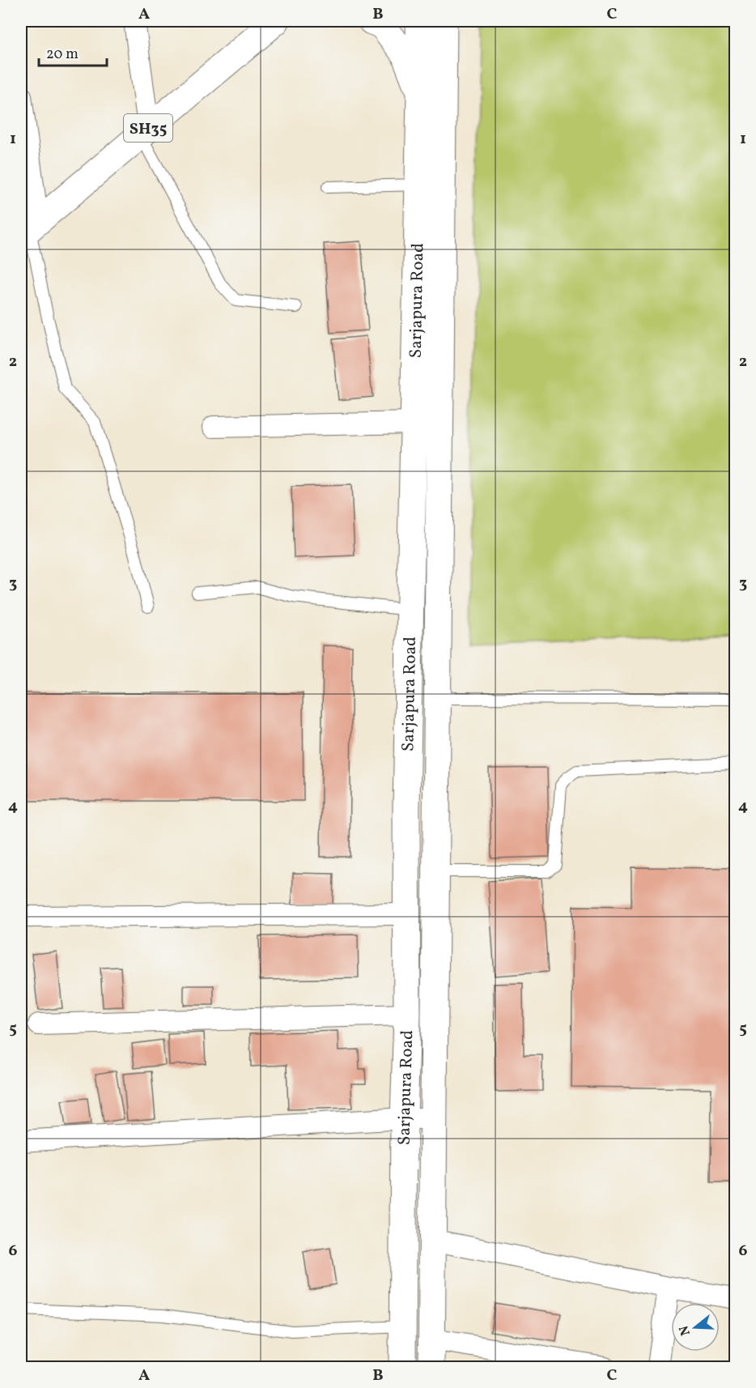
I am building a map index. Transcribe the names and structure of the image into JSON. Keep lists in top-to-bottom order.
{
  "streets": {
    "main road": ["SH35", "Sarjapura Road"]
  },
  "scale_bar": "20 m",
  "north": "left",
  "grid": {
    "columns": ["A", "B", "C"],
    "rows": [
      "1",
      "2",
      "3",
      "4",
      "5",
      "6"
    ]
  }
}
